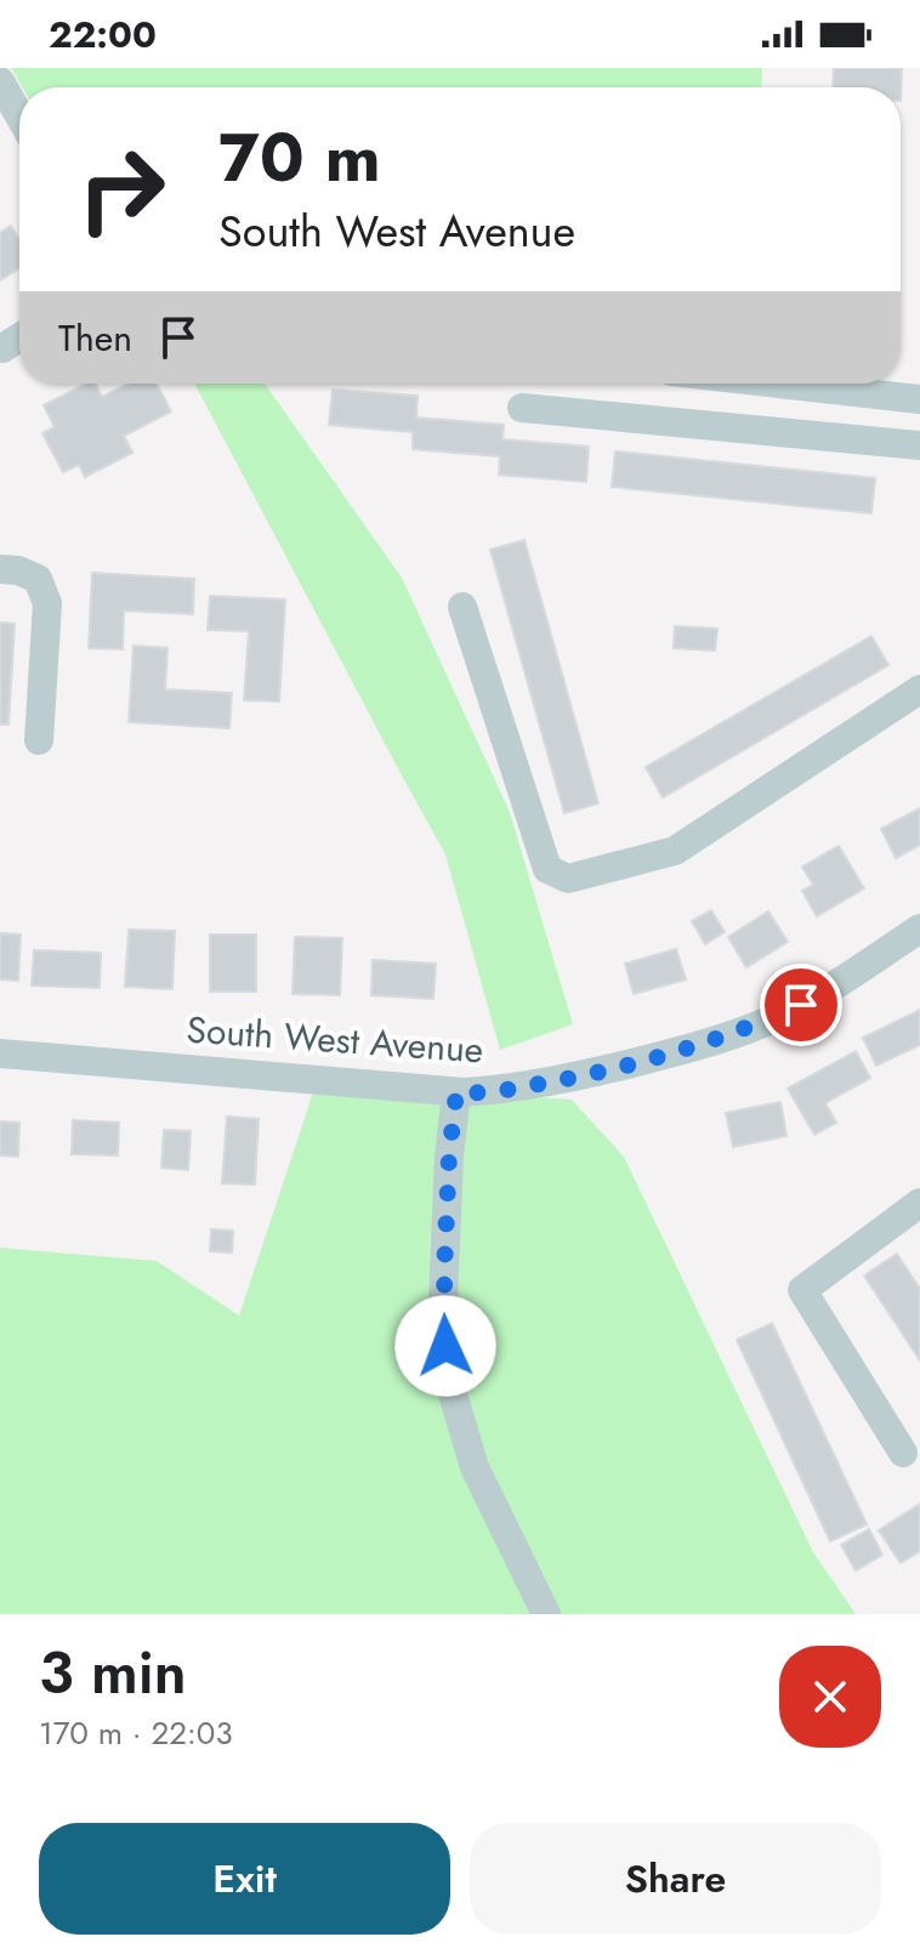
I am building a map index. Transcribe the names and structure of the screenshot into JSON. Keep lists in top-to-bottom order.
{
  "streets": {
    "street": ["South West Avenue"]
  },
  "page": {
    "status": "22:00",
    "turn": ["70 m", "South West Avenue"],
    "then": "Then",
    "heading": ["3 min", "170 m · 22:03"],
    "buttons": ["Exit", "Share"]
  }
}
